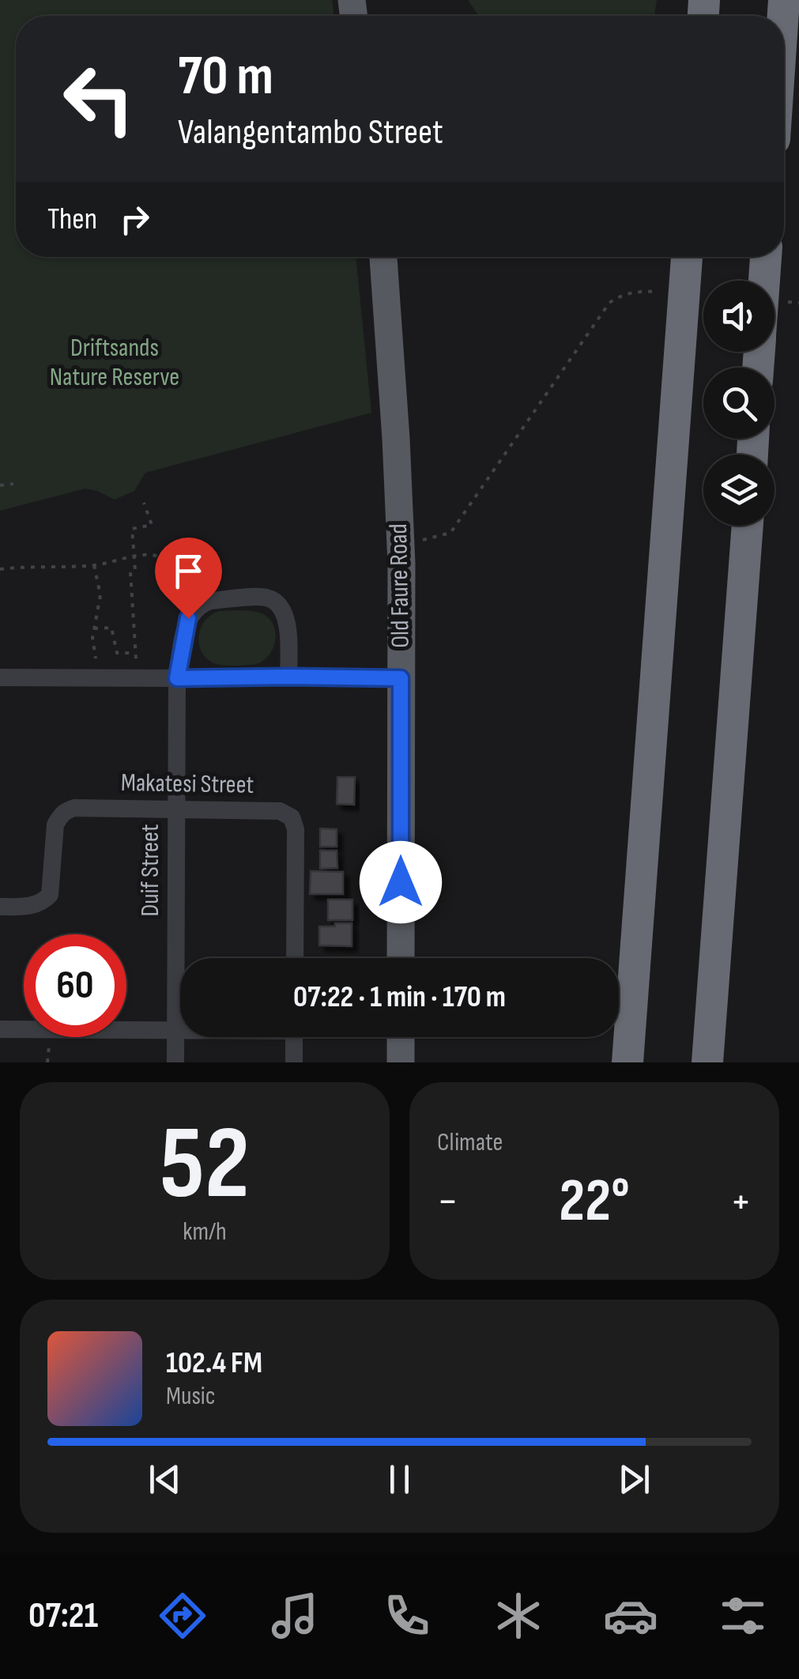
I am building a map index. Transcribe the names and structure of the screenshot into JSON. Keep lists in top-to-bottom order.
{
  "streets": {
    "main road": ["Old Faure Road"],
    "street": ["Makatesi Street", "Duif Street"]
  },
  "crossings": [
    ["Makatesi Street", "Duif Street"]
  ],
  "parks": ["Driftsands Nature Reserve"],
  "page": {
    "turn": ["70 m", "Valangentambo Street"],
    "then": "Then",
    "limit": "60",
    "trip": "07:22 · 1 min · 170 m",
    "tile": [
      ["52", "km/h"],
      "Climate"
    ],
    "heat": ["−", "22°", "+"],
    "song": ["102.4 FM", "Music"],
    "tabs": "07:21"
  }
}
